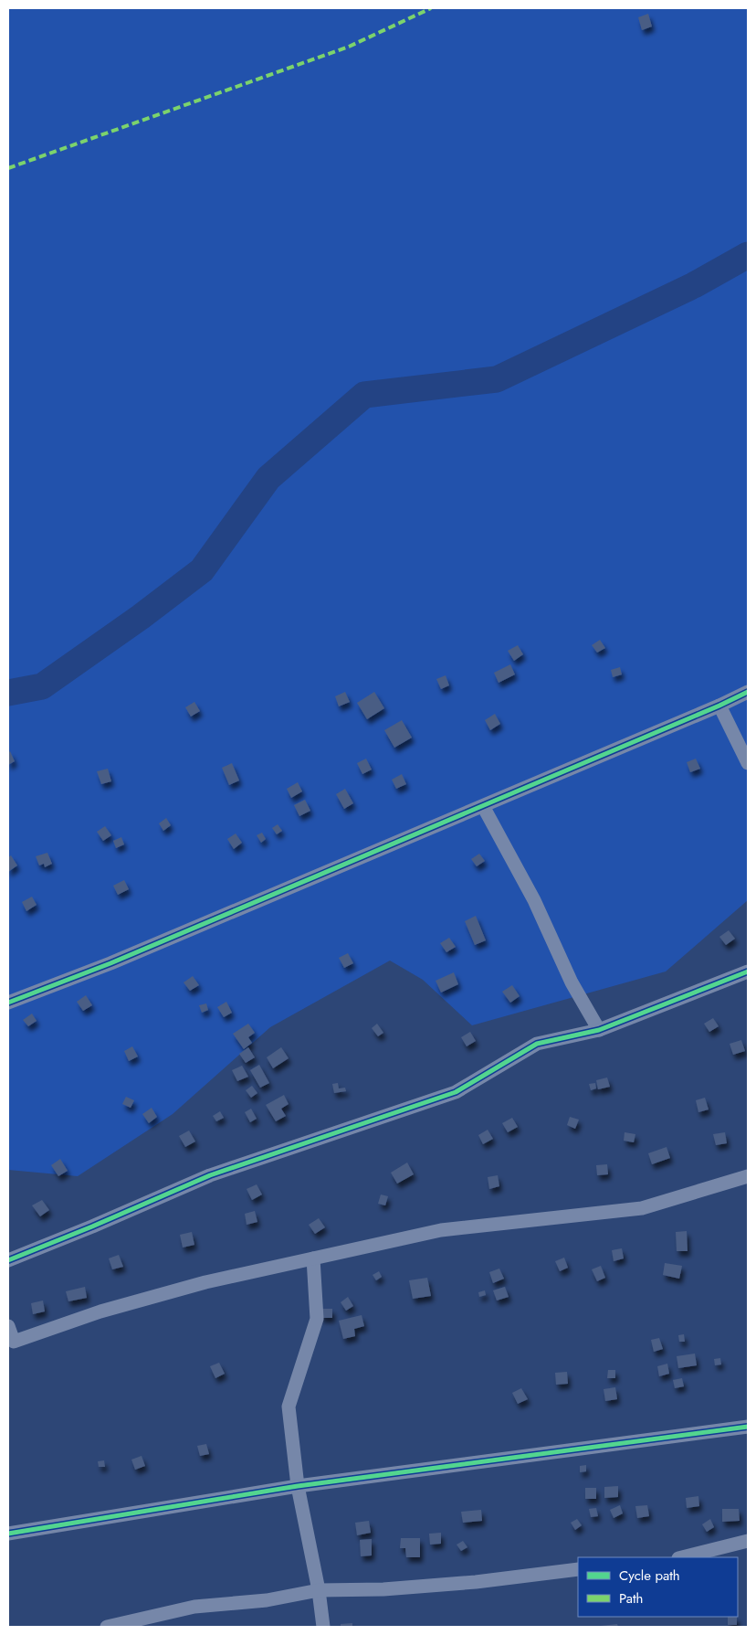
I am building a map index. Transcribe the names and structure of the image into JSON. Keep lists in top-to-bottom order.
{
  "legend": ["Cycle path", "Path"]
}
